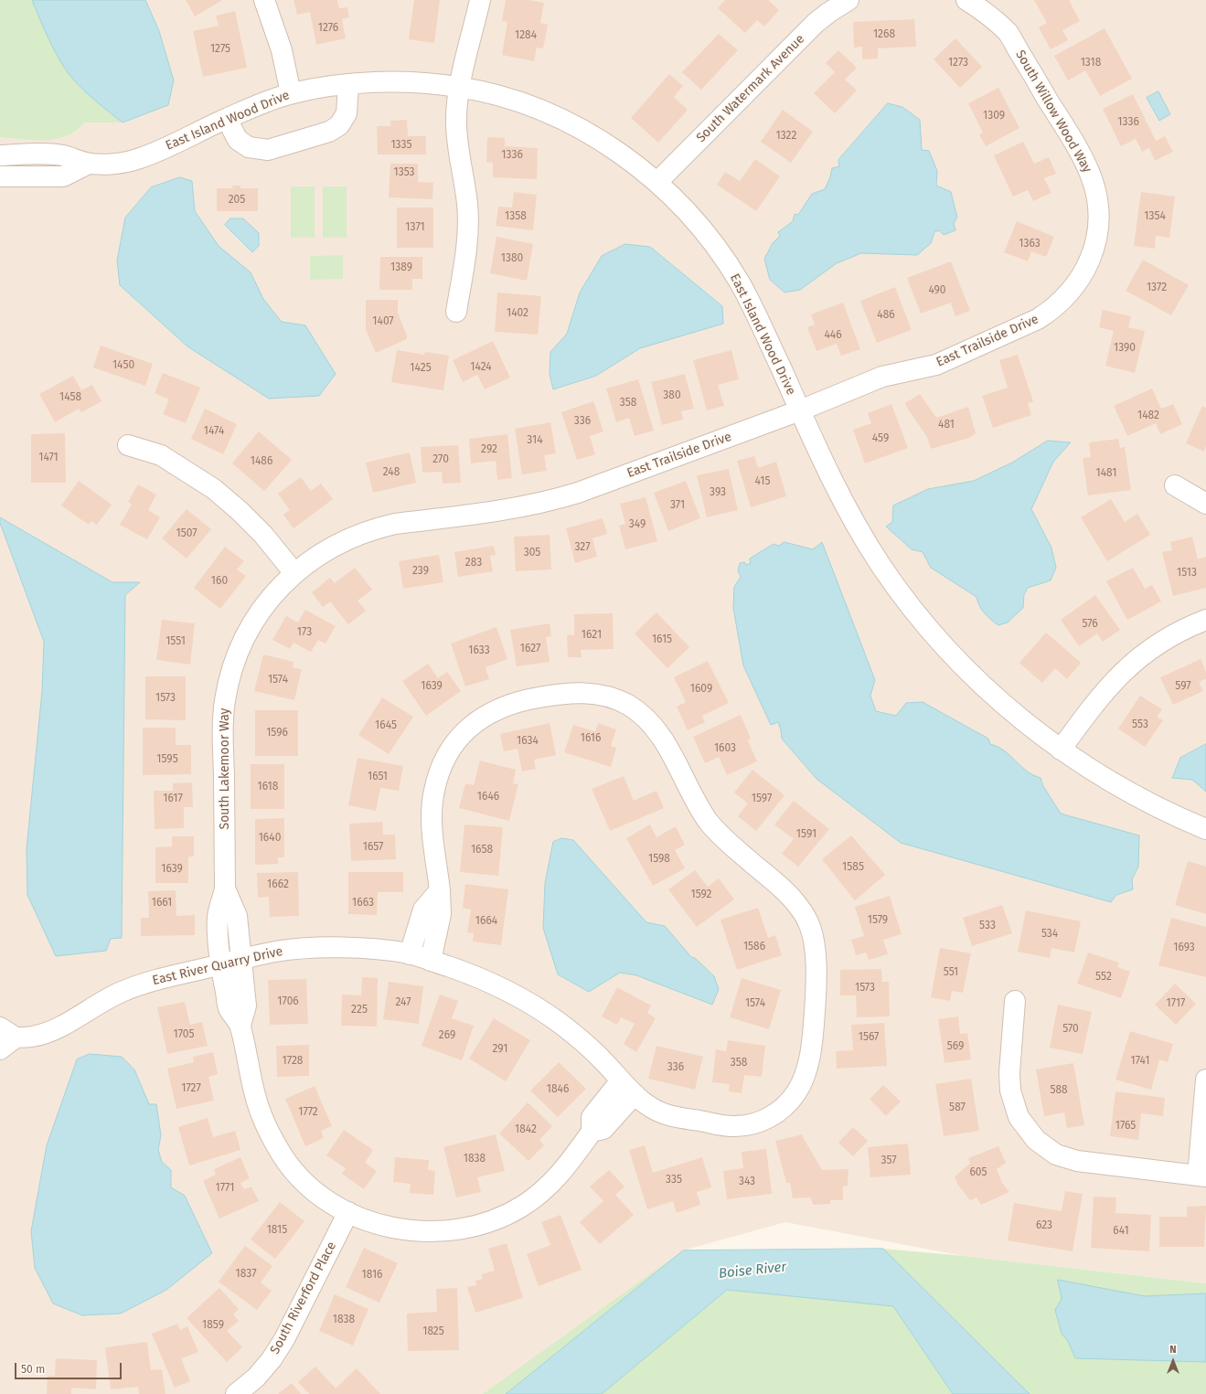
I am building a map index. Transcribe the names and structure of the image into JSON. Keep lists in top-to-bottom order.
{
  "streets": {
    "street": [
      "South Watermark Avenue",
      "South Willow Wood Way",
      "East Island Wood Drive",
      "East Trailside Drive",
      "South Lakemoor Way",
      "East River Quarry Drive",
      "South Riverford Place"
    ]
  },
  "crossings": [
    ["South Watermark Avenue", "East Island Wood Drive"],
    ["South Willow Wood Way", "East Trailside Drive"],
    ["East Island Wood Drive", "East Trailside Drive"],
    ["East Trailside Drive", "South Lakemoor Way"],
    ["South Lakemoor Way", "East River Quarry Drive"],
    ["South Lakemoor Way", "South Riverford Place"]
  ],
  "water": ["Boise River"],
  "house_numbers": [
    "1276",
    "1268",
    "1284",
    "1275",
    "1273",
    "1318",
    "1309",
    "1336",
    "1322",
    "1335",
    "1336",
    "1353",
    "205",
    "1358",
    "1354",
    "1371",
    "1363",
    "1380",
    "1389",
    "1372",
    "490",
    "1402",
    "486",
    "1407",
    "446",
    "1390",
    "1450",
    "1424",
    "1425",
    "380",
    "1458",
    "358",
    "1482",
    "336",
    "481",
    "1474",
    "459",
    "314",
    "292",
    "1471",
    "270",
    "1486",
    "248",
    "1481",
    "415",
    "393",
    "371",
    "349",
    "1507",
    "327",
    "305",
    "283",
    "239",
    "1513",
    "160",
    "576",
    "173",
    "1621",
    "1615",
    "1551",
    "1627",
    "1633",
    "1574",
    "1639",
    "597",
    "1609",
    "1573",
    "553",
    "1645",
    "1596",
    "1616",
    "1634",
    "1603",
    "1595",
    "1651",
    "1618",
    "1646",
    "1617",
    "1597",
    "1591",
    "1640",
    "1657",
    "1658",
    "1598",
    "1585",
    "1639",
    "1662",
    "1592",
    "1661",
    "1663",
    "1579",
    "1664",
    "533",
    "534",
    "1586",
    "1693",
    "551",
    "552",
    "1573",
    "1706",
    "247",
    "1574",
    "1717",
    "225",
    "570",
    "1705",
    "269",
    "1567",
    "569",
    "291",
    "1728",
    "1741",
    "358",
    "336",
    "1727",
    "1846",
    "588",
    "587",
    "1772",
    "1765",
    "1842",
    "1838",
    "357",
    "605",
    "335",
    "343",
    "1771",
    "623",
    "1815",
    "641",
    "1837",
    "1816",
    "1838",
    "1859",
    "1825"
  ],
  "scale_bar": "50 m",
  "north": "top"
}
